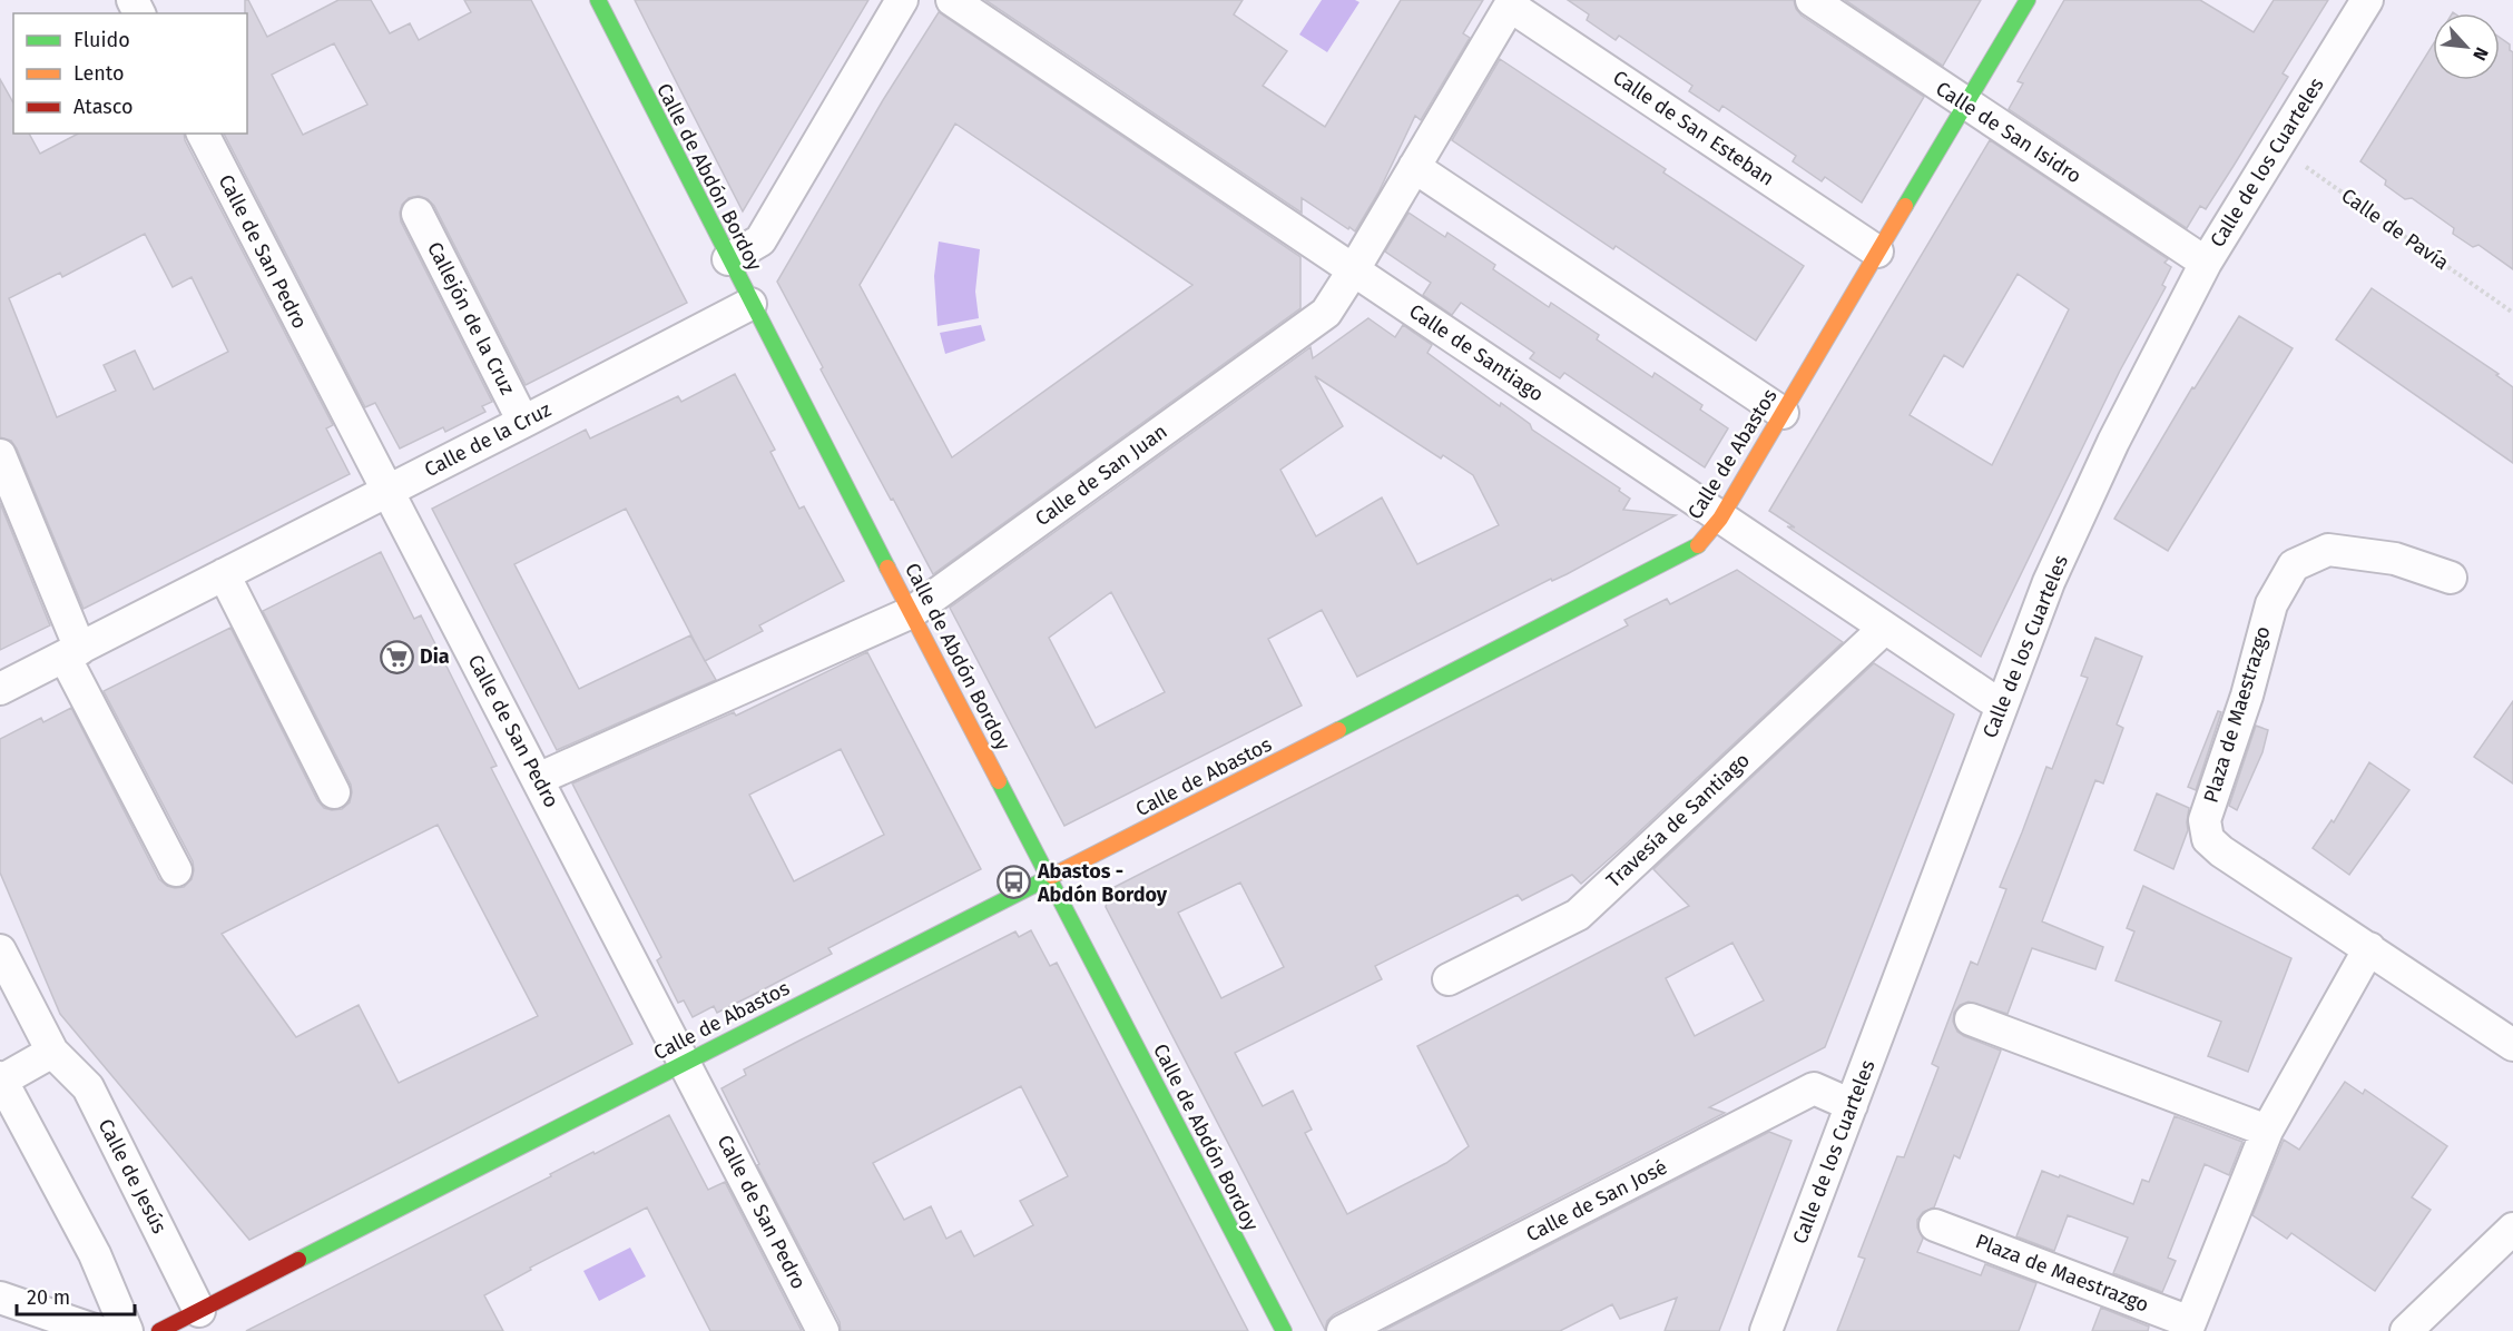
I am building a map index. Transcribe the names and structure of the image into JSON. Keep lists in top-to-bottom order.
{
  "streets": {
    "street": [
      "Calle de San Esteban",
      "Calle de San Isidro",
      "Calle de los Cuarteles",
      "Calle de Abdón Bordoy",
      "Calle de San Pedro",
      "Callejón de la Cruz",
      "Calle de Santiago",
      "Calle de la Cruz",
      "Calle de Abastos",
      "Calle de San Juan",
      "Plaza de Maestrazgo",
      "Travesía de Santiago",
      "Calle de Jesús",
      "Calle de San José"
    ],
    "path": ["Calle de Pavía"]
  },
  "crossings": [
    ["Calle de San Esteban", "Calle de Abastos"],
    ["Calle de San Esteban", "Calle de San Juan"],
    ["Calle de San Isidro", "Calle de los Cuarteles"],
    ["Calle de San Isidro", "Calle de Abastos"],
    ["Calle de los Cuarteles", "Calle de Pavía"],
    ["Calle de los Cuarteles", "Calle de Santiago"],
    ["Calle de los Cuarteles", "Calle de San José"],
    ["Calle de Abdón Bordoy", "Calle de la Cruz"],
    ["Calle de Abdón Bordoy", "Calle de Abastos"],
    ["Calle de Abdón Bordoy", "Calle de San Juan"],
    ["Calle de San Pedro", "Calle de la Cruz"],
    ["Calle de San Pedro", "Calle de Abastos"],
    ["Calle de San Pedro", "Calle de San Juan"],
    ["Callejón de la Cruz", "Calle de la Cruz"],
    ["Calle de Santiago", "Calle de Abastos"],
    ["Calle de Santiago", "Calle de San Juan"],
    ["Calle de Santiago", "Travesía de Santiago"],
    ["Calle de Abastos", "Calle de Jesús"]
  ],
  "places": {
    "supermarket": ["Dia"],
    "bus stop": ["Abastos - Abdón Bordoy"]
  },
  "legend": ["Fluido", "Lento", "Atasco"],
  "scale_bar": "20 m",
  "north": "bottom right"
}
